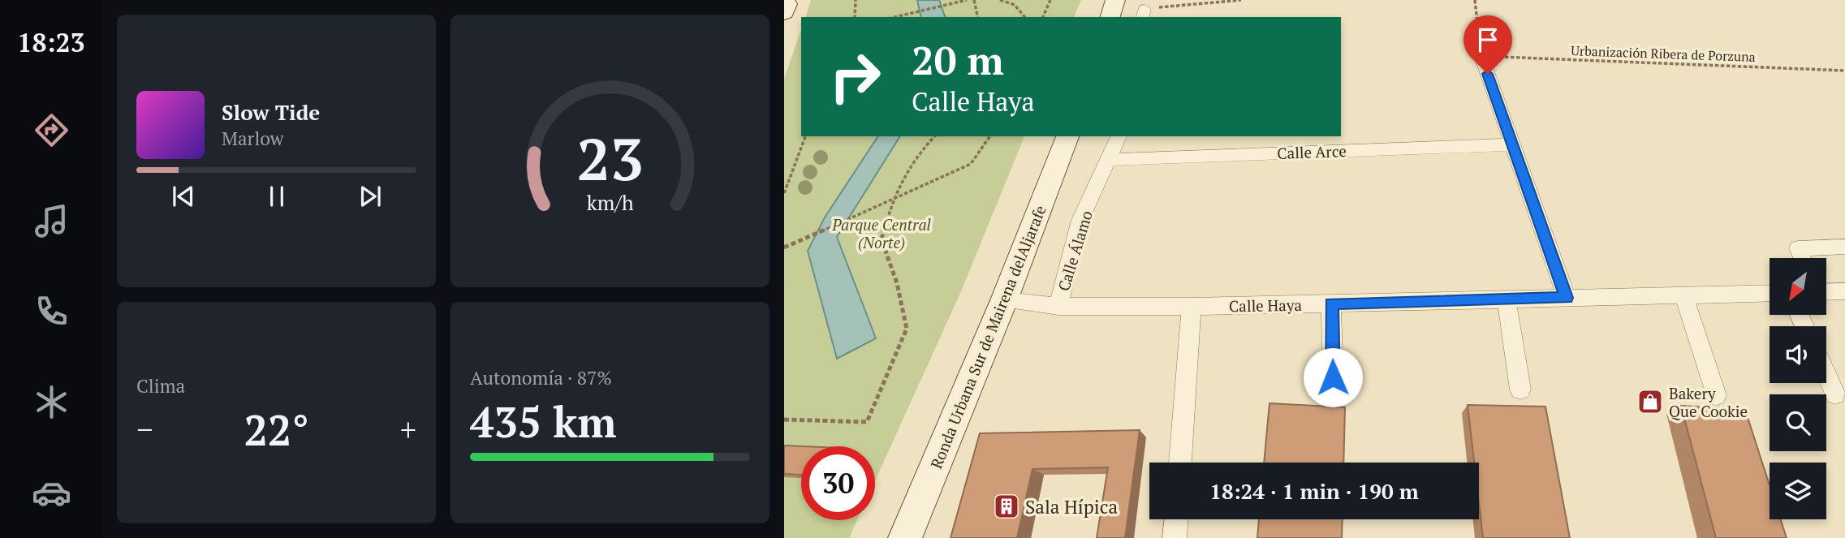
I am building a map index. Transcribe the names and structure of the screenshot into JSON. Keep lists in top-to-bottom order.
{
  "streets": {
    "street": [
      "Calle Arce",
      "Calle Álamo",
      "Calle Haya",
      "Ronda Urbana Sur de Mairena delAljarafe"
    ],
    "path": ["Urbanización Ribera de Porzuna"]
  },
  "crossings": [
    ["Calle Arce", "Calle Álamo"],
    ["Calle Álamo", "Calle Haya"],
    ["Calle Haya", "Ronda Urbana Sur de Mairena delAljarafe"]
  ],
  "parks": ["Parque Central (Norte)"],
  "places": {
    "shop": ["Bakery Que Cookie"],
    "building": ["Sala Hípica"]
  },
  "north": "bottom left",
  "page": {
    "tabs": "18:23",
    "turn": ["20 m", "Calle Haya"],
    "song": ["Slow Tide", "Marlow"],
    "tile": [
      "Clima",
      ["Autonomía · 87%", "435 km"]
    ],
    "heat": ["−", "22°", "+"],
    "limit": "30",
    "trip": "18:24 · 1 min · 190 m",
    "gauge": ["23", "km/h"]
  }
}
